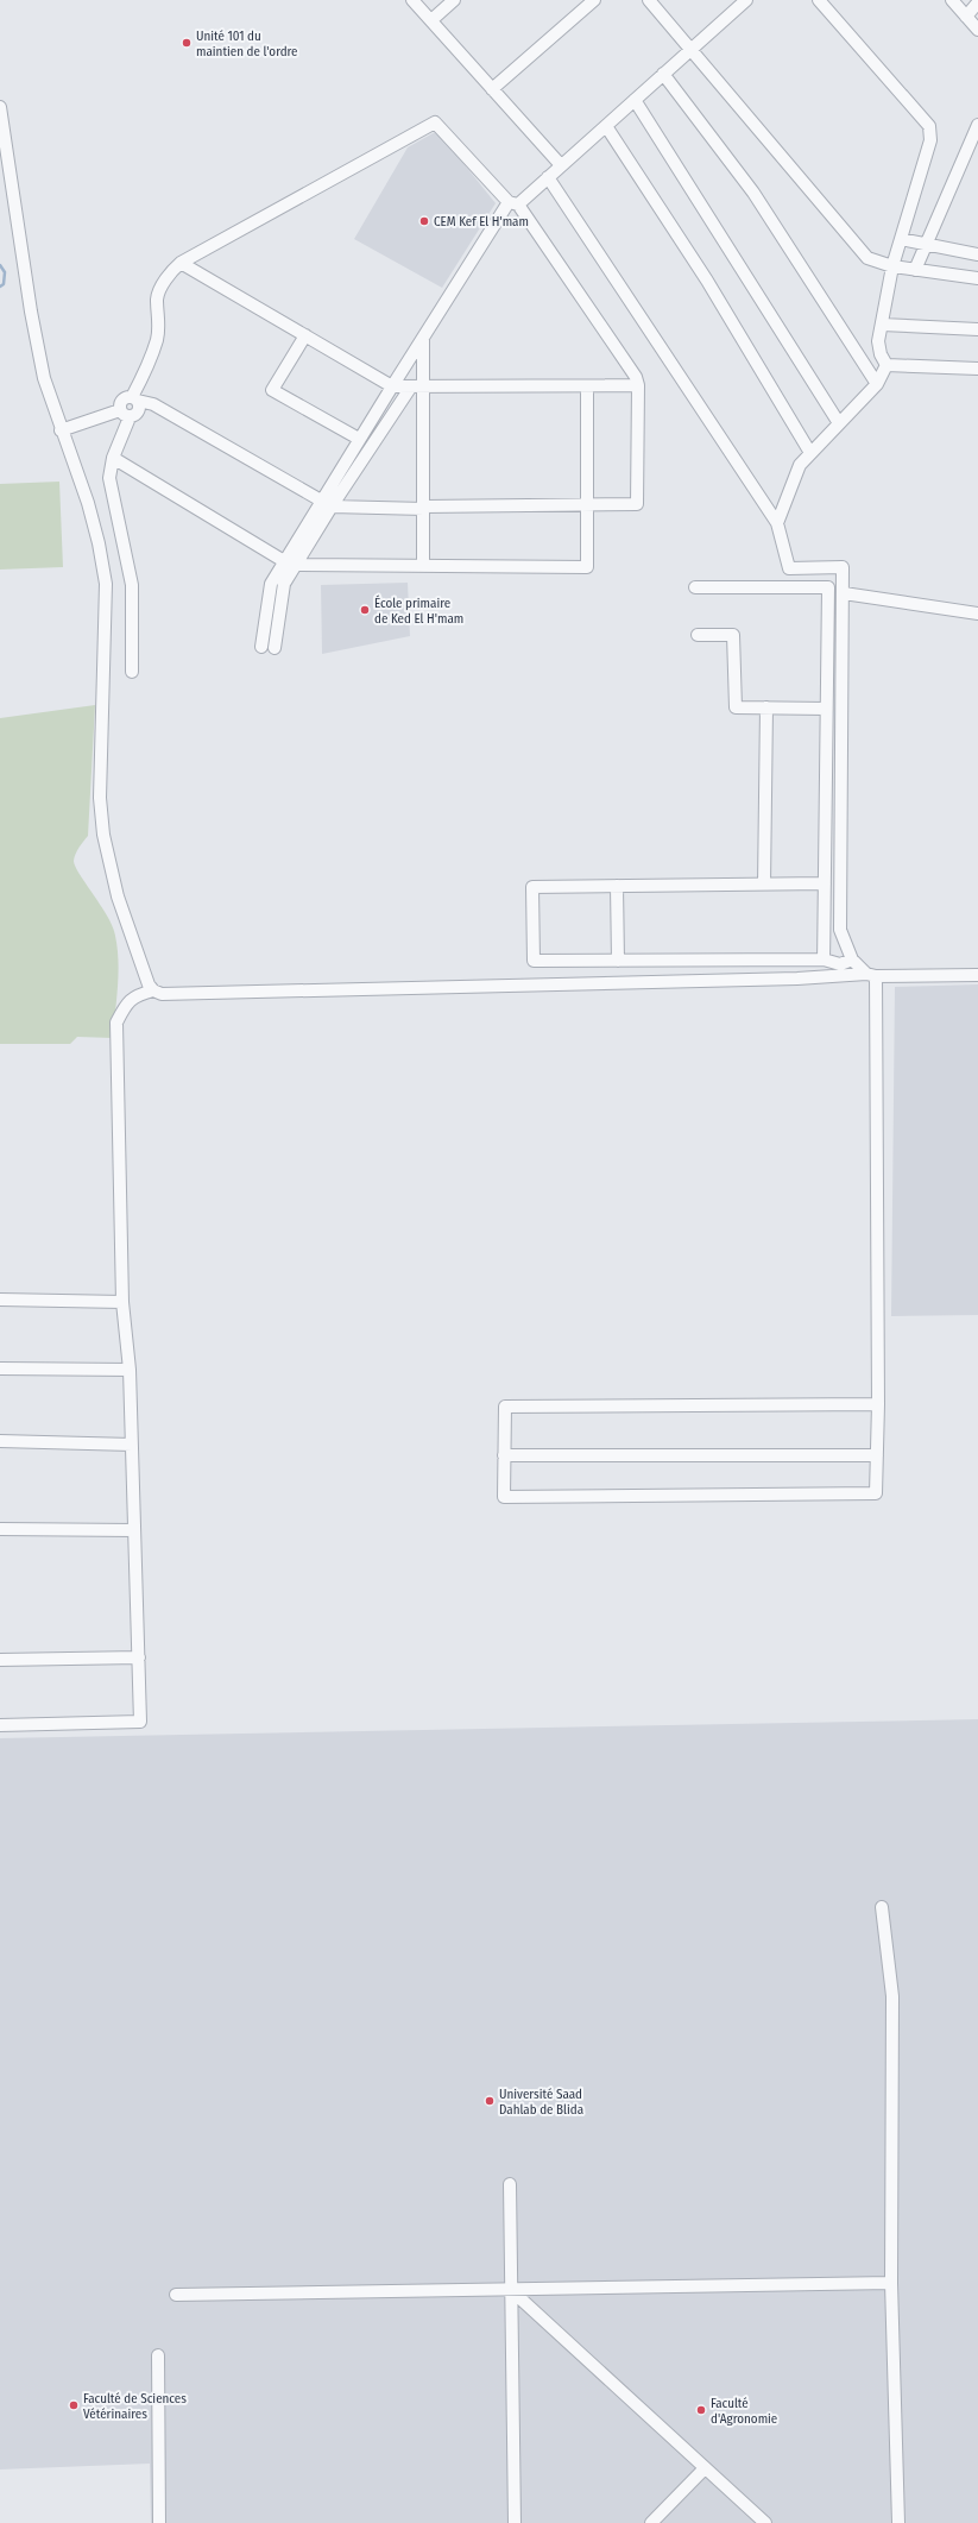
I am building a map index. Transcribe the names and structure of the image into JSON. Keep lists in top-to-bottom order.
{
  "places": [
    "Unité 101 du maintien de l'ordre",
    "CEM Kef El H'mam",
    "École primaire de Ked El H'mam",
    "Université Saad Dahlab de Blida",
    "Faculté de Sciences Vétérinaires",
    "Faculté d'Agronomie"
  ]
}
